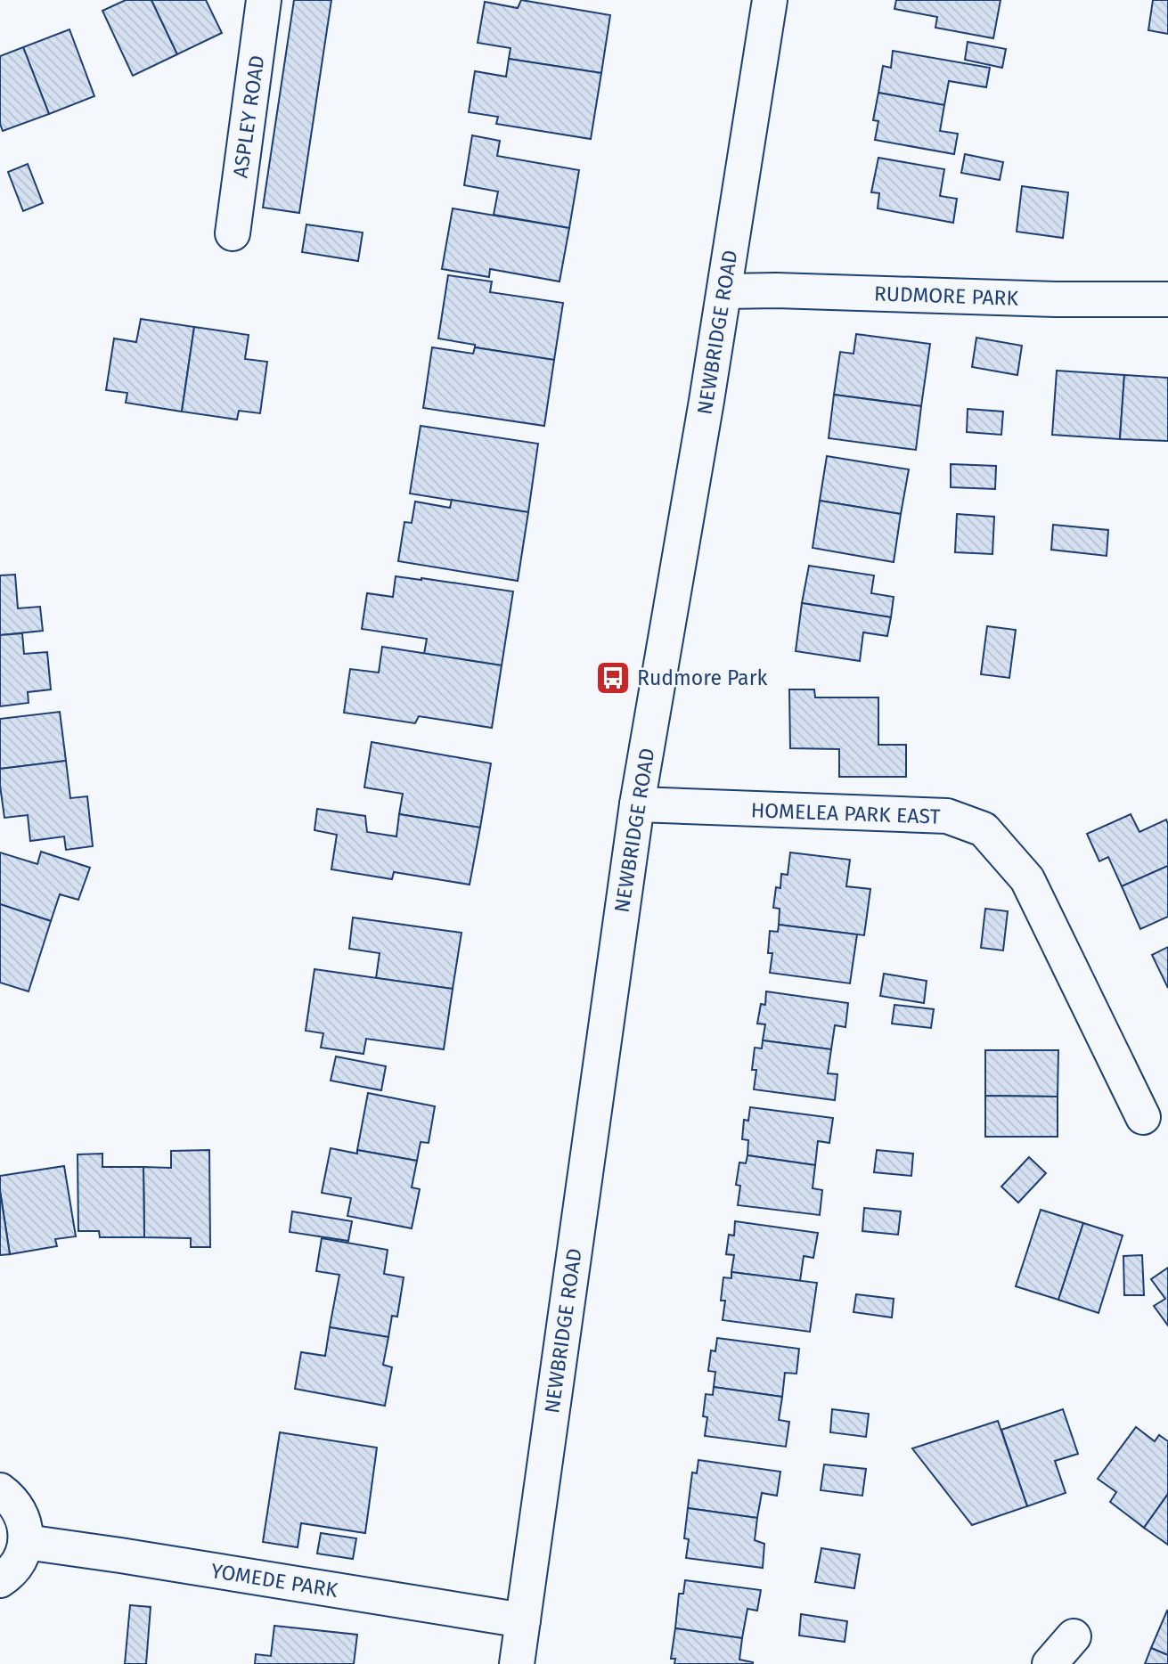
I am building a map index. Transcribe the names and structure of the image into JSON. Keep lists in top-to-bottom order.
{
  "streets": {
    "street": [
      "ASPLEY ROAD",
      "RUDMORE PARK",
      "NEWBRIDGE ROAD",
      "HOMELEA PARK EAST",
      "YOMEDE PARK"
    ]
  },
  "crossings": [
    ["RUDMORE PARK", "NEWBRIDGE ROAD"],
    ["NEWBRIDGE ROAD", "HOMELEA PARK EAST"],
    ["NEWBRIDGE ROAD", "YOMEDE PARK"]
  ],
  "places": {
    "bus stop": ["Rudmore Park"]
  }
}
